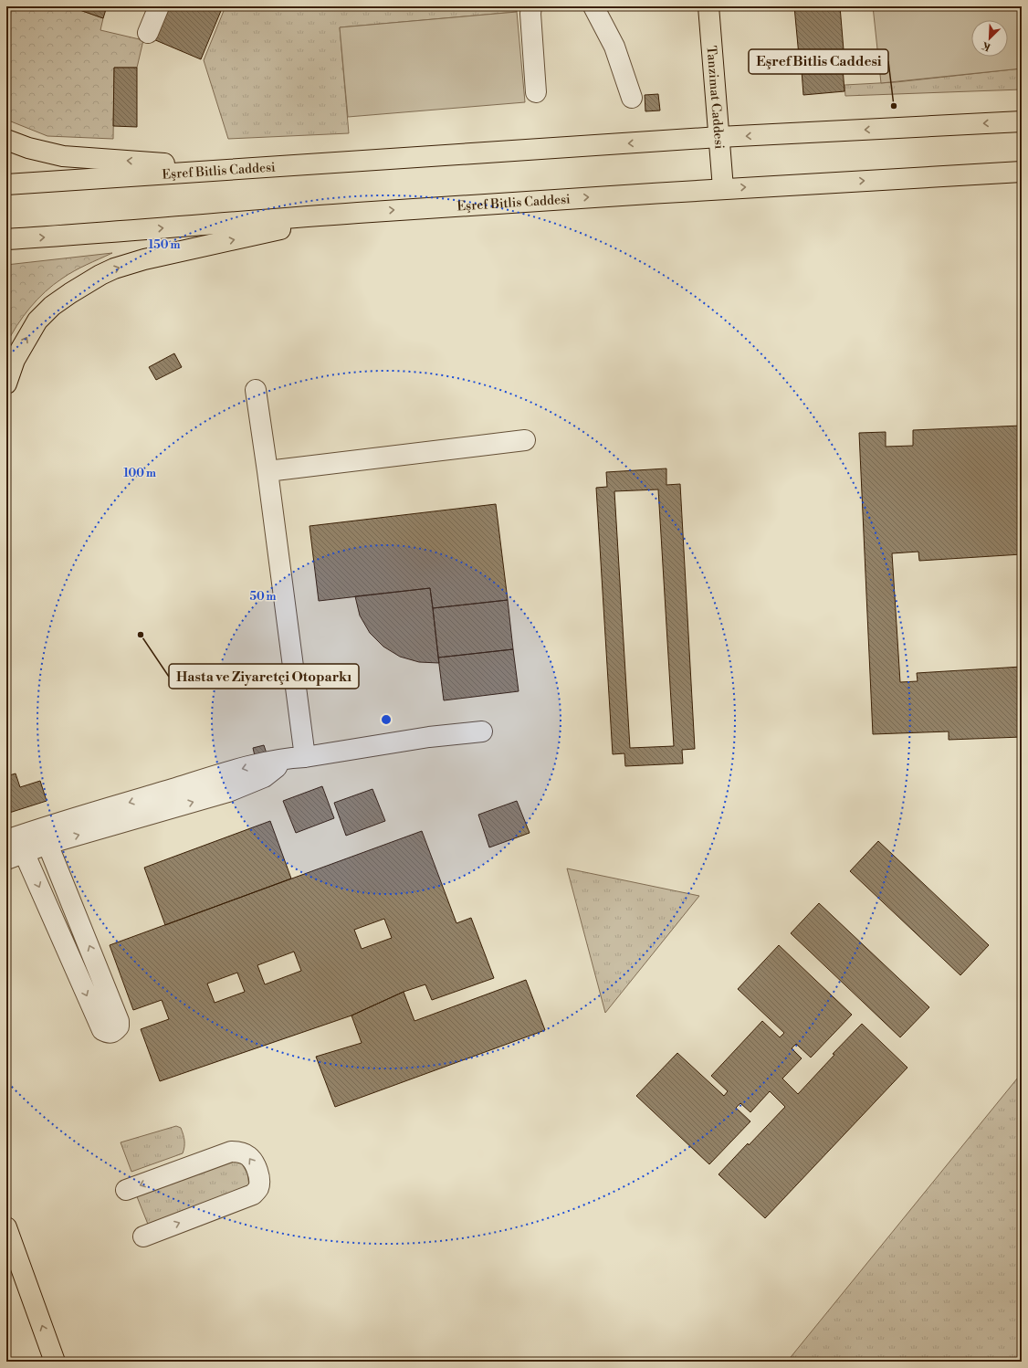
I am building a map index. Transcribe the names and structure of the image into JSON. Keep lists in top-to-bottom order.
{
  "streets": {
    "main road": ["Tanzimat Caddesi", "Eşref Bitlis Caddesi"]
  },
  "crossings": [
    ["Tanzimat Caddesi", "Eşref Bitlis Caddesi"]
  ],
  "places": ["Eşref Bitlis Caddesi", "Hasta ve Ziyaretçi Otoparkı"],
  "north": "bottom left",
  "rings": ["150 m", "100 m", "50 m"]
}
